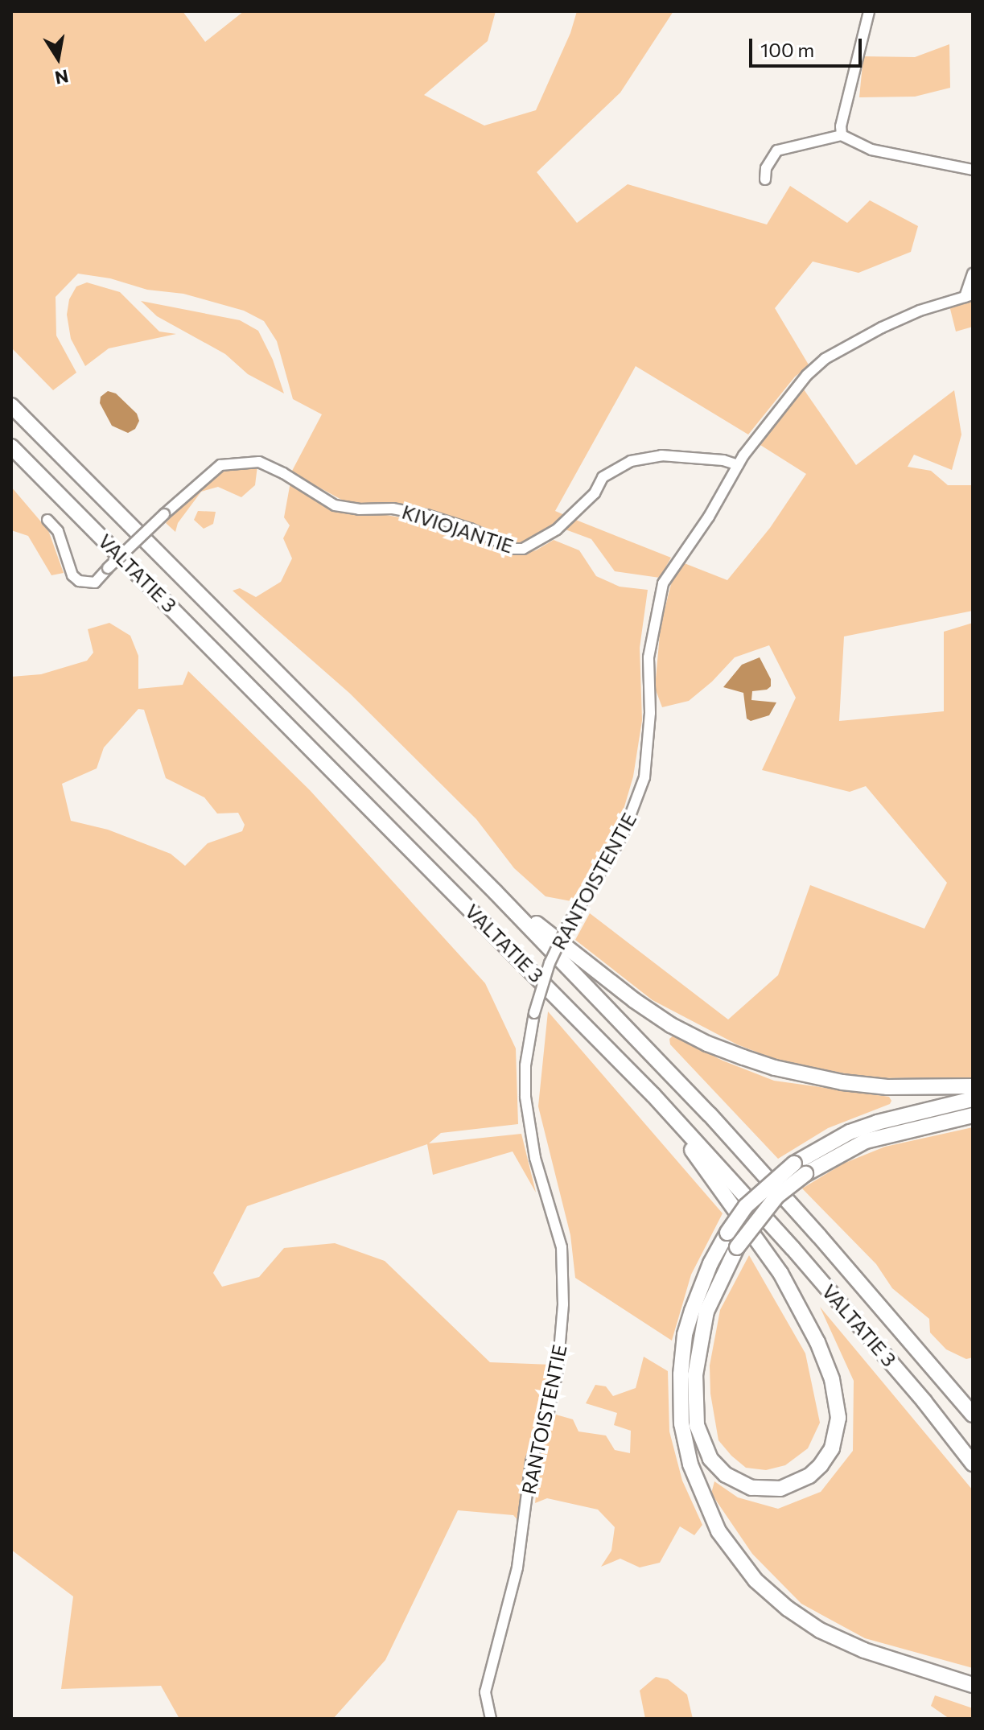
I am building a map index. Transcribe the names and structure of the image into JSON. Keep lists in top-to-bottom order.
{
  "streets": {
    "highway": ["VALTATIE 3"],
    "street": ["KIVIOJANTIE", "RANTOISTENTIE"]
  },
  "crossings": [
    ["KIVIOJANTIE", "RANTOISTENTIE"]
  ],
  "scale_bar": "100 m",
  "north": "bottom"
}
